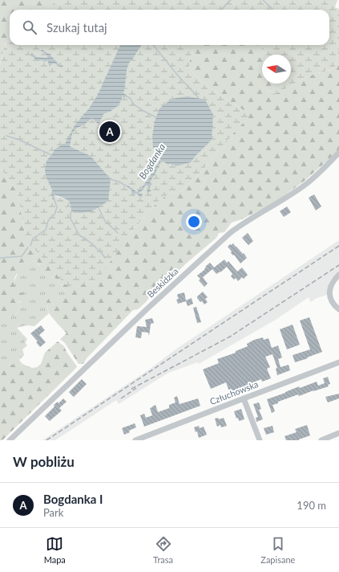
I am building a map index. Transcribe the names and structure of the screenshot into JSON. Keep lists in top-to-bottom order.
{
  "streets": {
    "street": ["Beskidzka", "Człuchowska"]
  },
  "water": ["Bogdanka"],
  "north": "left",
  "page": {
    "search": "Szukaj tutaj",
    "pins": "A",
    "heading": "W pobliżu",
    "list": [
      {
        "mark": "A",
        "name": "Bogdanka I",
        "note": "Park",
        "value": "190 m"
      }
    ],
    "nav": ["Mapa", "Trasa", "Zapisane"]
  }
}
